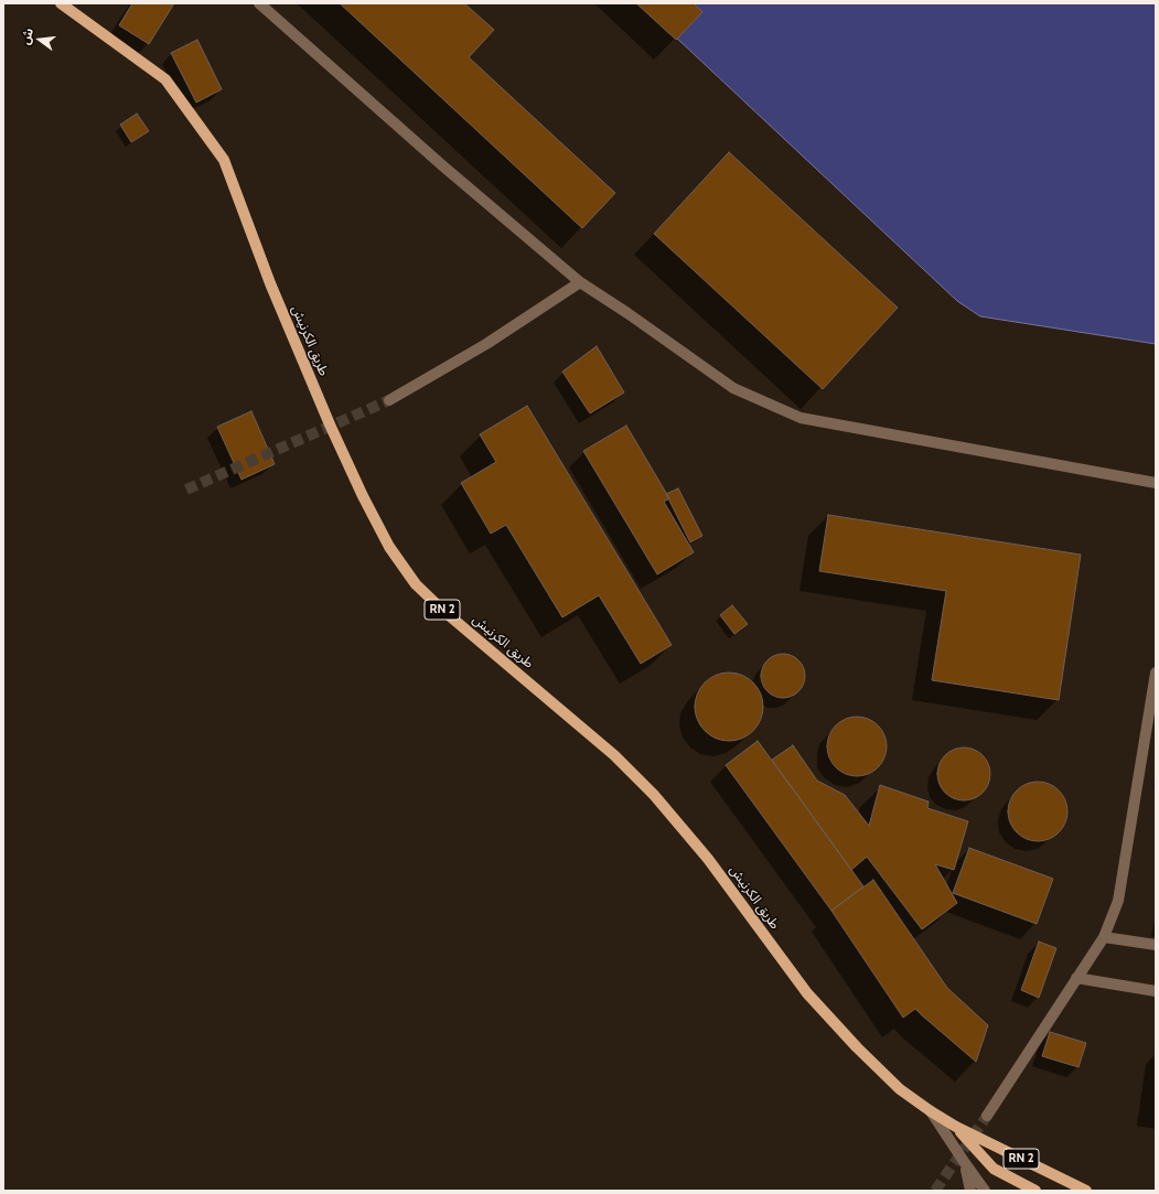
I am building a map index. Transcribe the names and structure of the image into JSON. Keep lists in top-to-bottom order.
{
  "streets": {
    "main road": ["طريق الكرنيش", "RN 2"]
  },
  "crossings": [
    ["طريق الكرنيش", "RN 2"]
  ],
  "north": "left"
}
